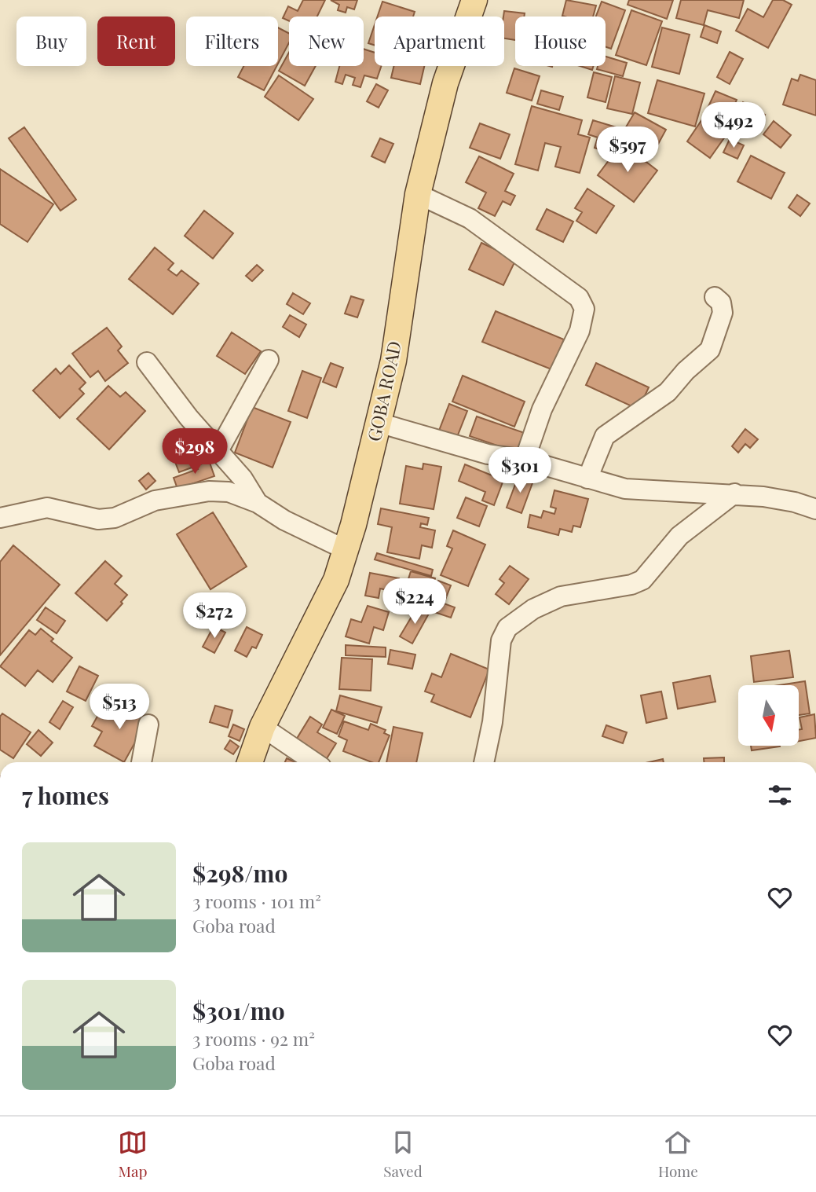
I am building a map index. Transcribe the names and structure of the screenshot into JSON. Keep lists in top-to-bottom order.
{
  "streets": {
    "main road": ["GOBA ROAD"]
  },
  "north": "bottom",
  "page": {
    "chip": [
      "Buy",
      "Rent",
      "Filters",
      "New",
      "Apartment",
      "House"
    ],
    "price": [
      "$492",
      "$597",
      "$298",
      "$301",
      "$224",
      "$272",
      "$513"
    ],
    "heading": "7 homes",
    "list": [
      {
        "name": "$298/mo",
        "note": "3 rooms · 101 m² · Goba road"
      },
      {
        "name": "$301/mo",
        "note": "3 rooms · 92 m² · Goba road"
      }
    ],
    "tabs": ["Map", "Saved", "Home"]
  }
}
